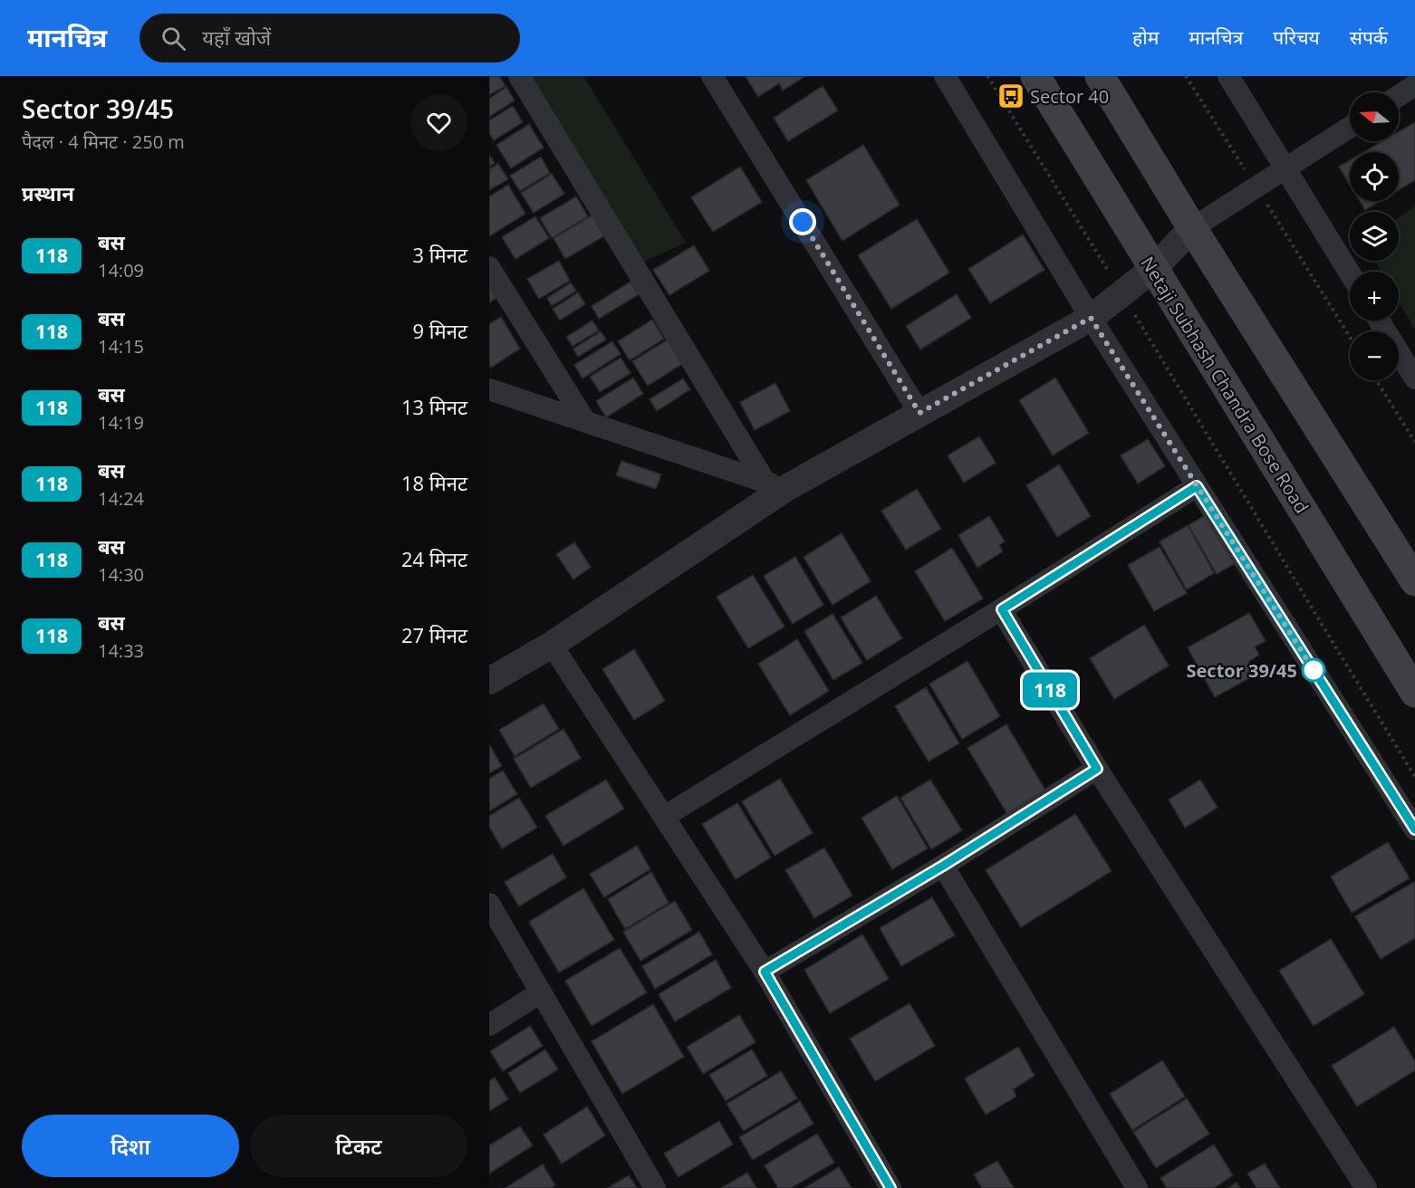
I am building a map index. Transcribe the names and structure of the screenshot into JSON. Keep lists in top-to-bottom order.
{
  "streets": {
    "main road": ["Netaji Subhash Chandra Bose Road"]
  },
  "places": {
    "bus stop": ["Sector 40"],
    "other": ["Sector 39/45"]
  },
  "lines": ["bus line 118"],
  "north": "left",
  "page": {
    "header": "मानचित्र",
    "search": "यहाँ खोजें",
    "nav": [
      "होम",
      "मानचित्र",
      "परिचय",
      "संपर्क"
    ],
    "heading": [
      ["Sector 39/45", "पैदल · 4 मिनट · 250 m"],
      "प्रस्थान"
    ],
    "on_map": "118",
    "map_buttons": ["+", "−"],
    "list": [
      {
        "mark": "118",
        "name": "बस",
        "note": "14:09",
        "value": "3 मिनट"
      },
      {
        "mark": "118",
        "name": "बस",
        "note": "14:15",
        "value": "9 मिनट"
      },
      {
        "mark": "118",
        "name": "बस",
        "note": "14:19",
        "value": "13 मिनट"
      },
      {
        "mark": "118",
        "name": "बस",
        "note": "14:24",
        "value": "18 मिनट"
      },
      {
        "mark": "118",
        "name": "बस",
        "note": "14:30",
        "value": "24 मिनट"
      },
      {
        "mark": "118",
        "name": "बस",
        "note": "14:33",
        "value": "27 मिनट"
      }
    ],
    "buttons": ["दिशा", "टिकट"]
  }
}
